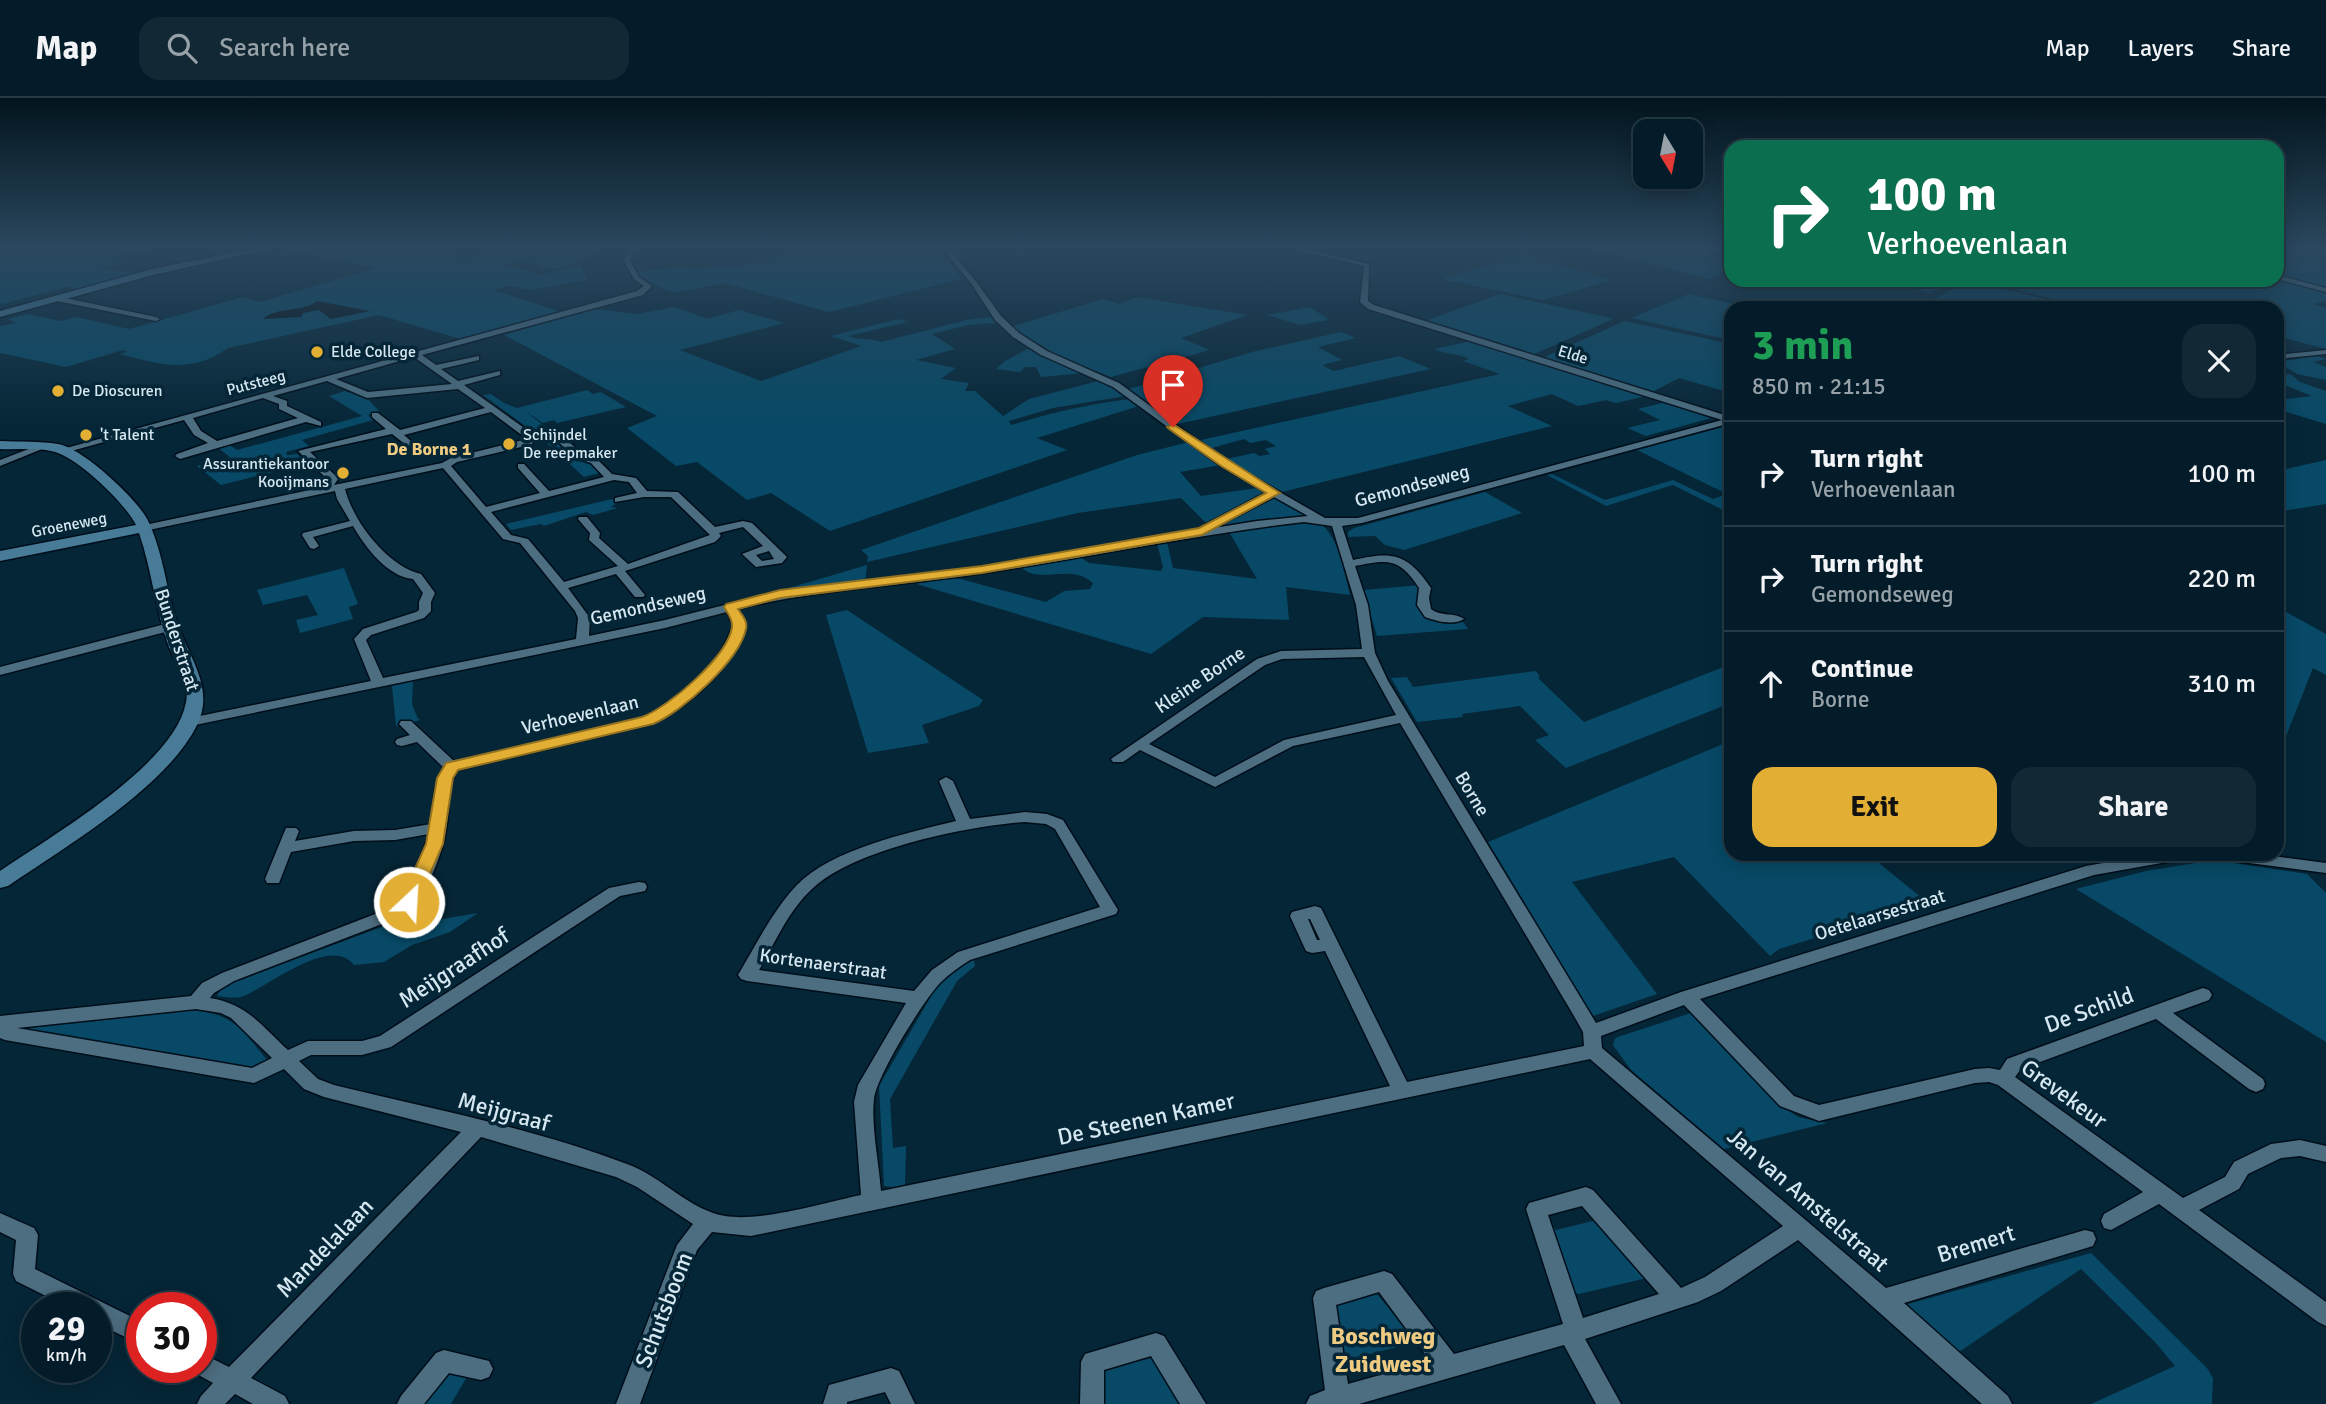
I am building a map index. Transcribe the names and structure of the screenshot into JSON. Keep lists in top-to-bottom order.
{
  "streets": {
    "street": [
      "Elde",
      "Putsteeg",
      "Gemondseweg",
      "Groeneweg",
      "Bunderstraat",
      "Kleine Borne",
      "Verhoevenlaan",
      "Borne",
      "Oetelaarsestraat",
      "Kortenaerstraat",
      "Meijgraafhof",
      "De Schild",
      "Grevekeur",
      "Meijgraaf",
      "De Steenen Kamer",
      "Jan van Amstelstraat",
      "Bremert",
      "Mandelalaan",
      "Schutsboom"
    ]
  },
  "crossings": [
    ["Putsteeg", "Bunderstraat"],
    ["Gemondseweg", "Bunderstraat"],
    ["Gemondseweg", "Verhoevenlaan"],
    ["Gemondseweg", "Borne"],
    ["Groeneweg", "Bunderstraat"],
    ["Kleine Borne", "Borne"],
    ["Borne", "Oetelaarsestraat"],
    ["Borne", "De Steenen Kamer"],
    ["Borne", "Jan van Amstelstraat"],
    ["Oetelaarsestraat", "Grevekeur"],
    ["Oetelaarsestraat", "De Steenen Kamer"],
    ["Oetelaarsestraat", "Jan van Amstelstraat"],
    ["Kortenaerstraat", "De Steenen Kamer"],
    ["Meijgraafhof", "Meijgraaf"],
    ["De Schild", "Grevekeur"],
    ["Meijgraaf", "De Steenen Kamer"],
    ["Meijgraaf", "Mandelalaan"],
    ["Meijgraaf", "Schutsboom"],
    ["De Steenen Kamer", "Jan van Amstelstraat"],
    ["De Steenen Kamer", "Schutsboom"],
    ["Jan van Amstelstraat", "Bremert"]
  ],
  "districts": ["De Borne 1", "Boschweg Zuidwest"],
  "places": [
    "Elde College",
    "De Dioscuren",
    "'t Talent",
    "Schijndel De reepmaker",
    "Assurantiekantoor Kooijmans"
  ],
  "north": "bottom",
  "page": {
    "header": "Map",
    "search": "Search here",
    "nav": ["Map", "Layers", "Share"],
    "turn": ["100 m", "Verhoevenlaan"],
    "heading": ["3 min", "850 m · 21:15"],
    "list": [
      {
        "name": "Turn right",
        "note": "Verhoevenlaan",
        "value": "100 m"
      },
      {
        "name": "Turn right",
        "note": "Gemondseweg",
        "value": "220 m"
      },
      {
        "name": "Continue",
        "note": "Borne",
        "value": "310 m"
      }
    ],
    "buttons": ["Exit", "Share"],
    "speed": "29 km/h",
    "limit": "30"
  }
}
